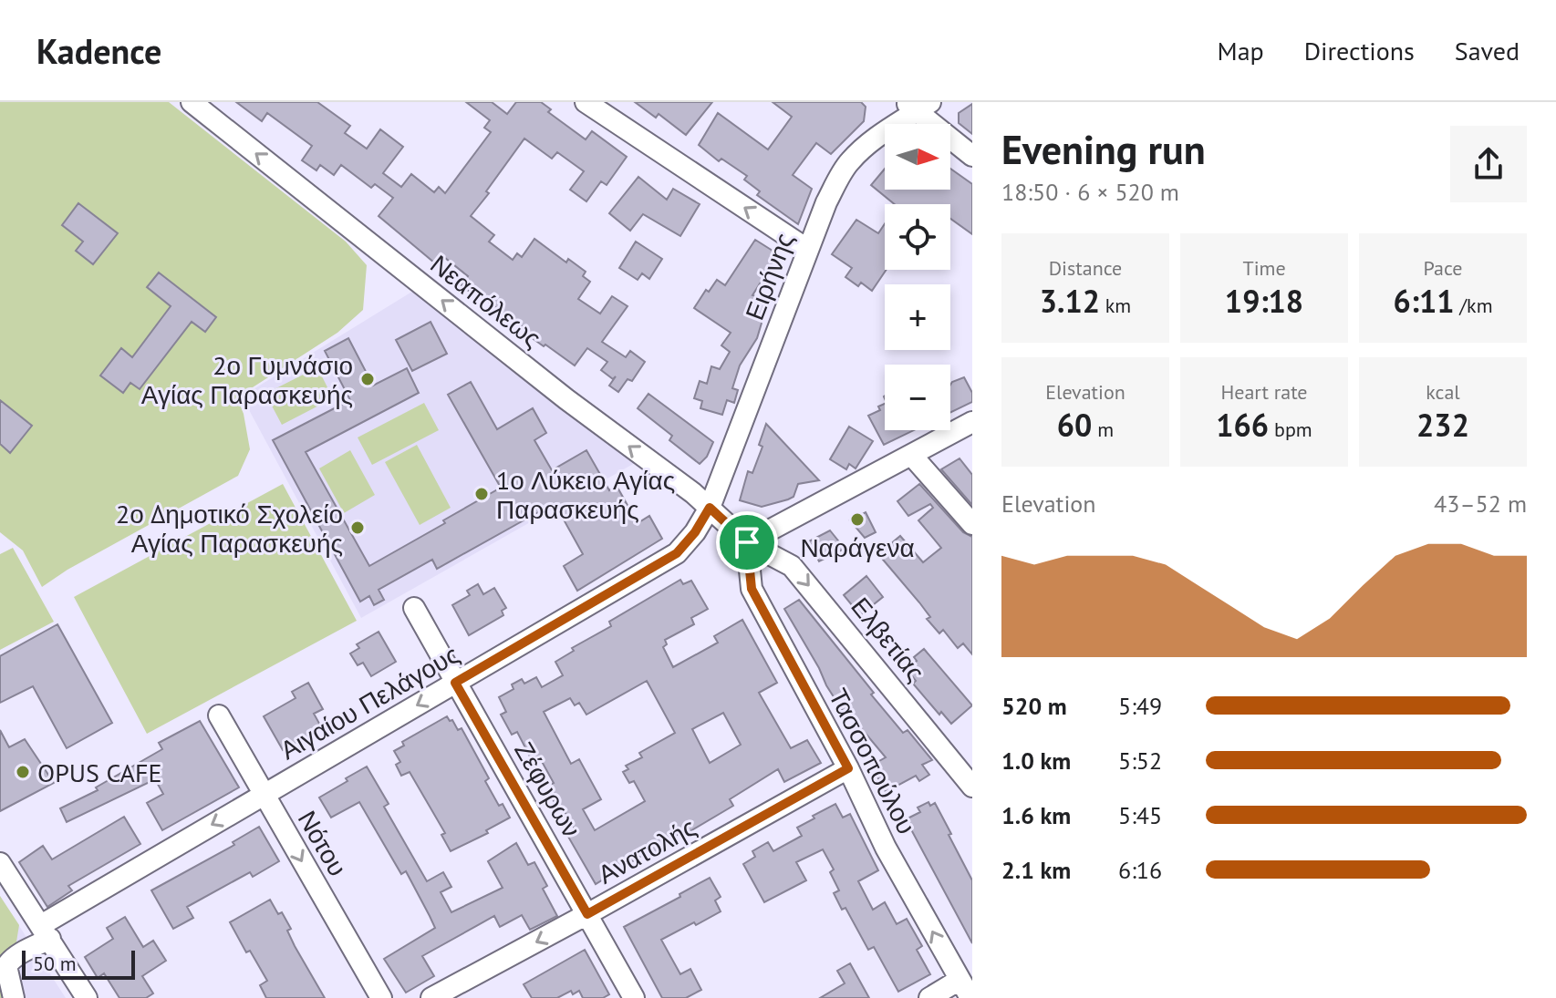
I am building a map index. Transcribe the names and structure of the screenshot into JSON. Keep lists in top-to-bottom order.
{
  "streets": {
    "street": [
      "Ειρήνης",
      "Νεαπόλεως",
      "Ελβετίας",
      "Αιγαίου Πελάγους",
      "Τασσοπούλου",
      "Ζέφυρων",
      "Νότου",
      "Ανατολής"
    ]
  },
  "crossings": [
    ["Ειρήνης", "Νεαπόλεως"],
    ["Ειρήνης", "Αιγαίου Πελάγους"],
    ["Νεαπόλεως", "Ελβετίας"],
    ["Νεαπόλεως", "Αιγαίου Πελάγους"],
    ["Νεαπόλεως", "Τασσοπούλου"],
    ["Ελβετίας", "Τασσοπούλου"],
    ["Αιγαίου Πελάγους", "Ζέφυρων"],
    ["Αιγαίου Πελάγους", "Νότου"],
    ["Τασσοπούλου", "Ανατολής"],
    ["Ζέφυρων", "Ανατολής"]
  ],
  "one_way": [
    "Νεαπόλεως",
    "Ελβετίας",
    "Αιγαίου Πελάγους",
    "Τασσοπούλου",
    "Νότου",
    "Ανατολής"
  ],
  "places": [
    "2ο Γυμνάσιο Αγίας Παρασκευής",
    "1ο Λύκειο Αγίας Παρασκευής",
    "Ναράγενα",
    "2ο Δημοτικό Σχολείο Αγίας Παρασκευής",
    "OPUS CAFE"
  ],
  "scale_bar": "50 m",
  "north": "right",
  "page": {
    "header": "Kadence",
    "nav": ["Map", "Directions", "Saved"],
    "heading": ["Evening run", "18:50 · 6 × 520 m"],
    "map_buttons": ["+", "−"],
    "stats": [
      ["Distance", "3.12 km"],
      ["Time", "19:18"],
      ["Pace", "6:11 /km"],
      ["Elevation", "60 m"],
      ["Heart rate", "166 bpm"],
      ["kcal", "232"]
    ],
    "chart": ["Elevation", "43–52 m"],
    "list": [
      {
        "name": "520 m",
        "note": "5:49"
      },
      {
        "name": "1.0 km",
        "note": "5:52"
      },
      {
        "name": "1.6 km",
        "note": "5:45"
      },
      {
        "name": "2.1 km",
        "note": "6:16"
      }
    ],
    "scale": "50 m"
  }
}
